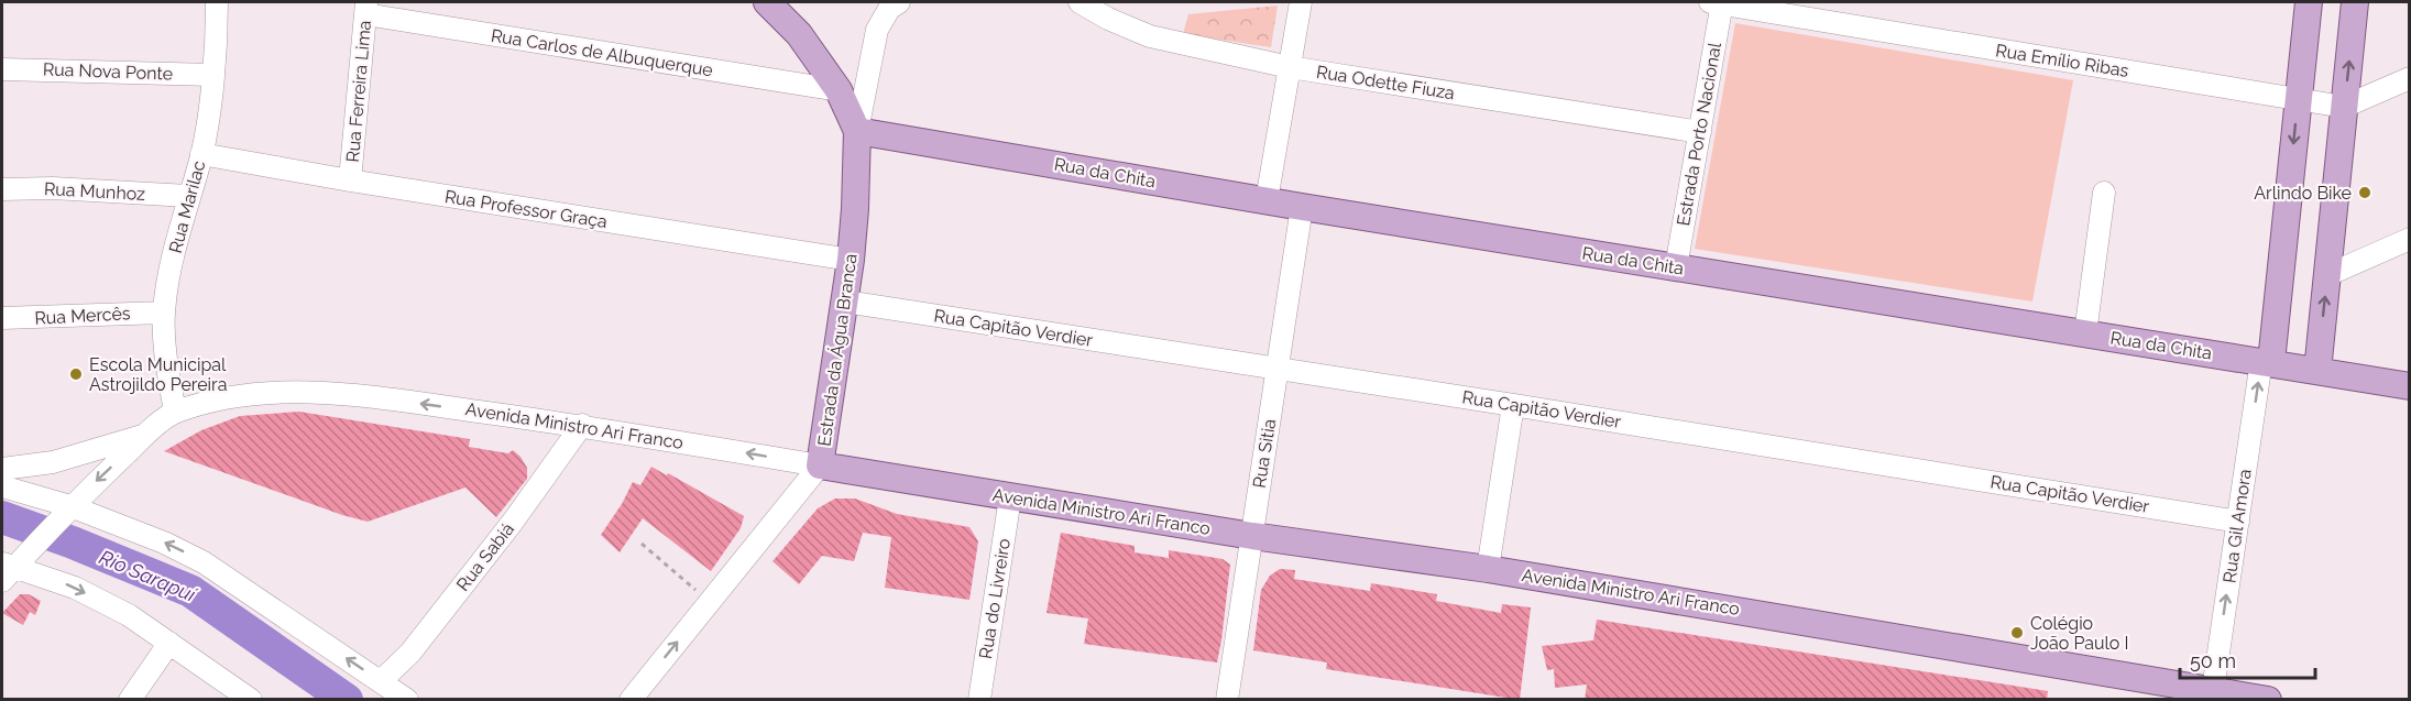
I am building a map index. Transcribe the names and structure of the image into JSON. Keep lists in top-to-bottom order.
{
  "streets": {
    "main road": ["Rua da Chita", "Estrada da Água Branca", "Avenida Ministro Ari Franco"],
    "street": [
      "Rua Carlos de Albuquerque",
      "Rua Emílio Ribas",
      "Rua Nova Ponte",
      "Rua Odette Fiuza",
      "Rua Ferreira Lima",
      "Estrada Porto Nacional",
      "Rua Munhoz",
      "Rua Marilac",
      "Rua Professor Graça",
      "Rua Mercês",
      "Rua Capitão Verdier",
      "Rua Sitia",
      "Rua Gil Amora",
      "Rua Sabiá",
      "Rua do Livreiro"
    ]
  },
  "crossings": [
    ["Rua Carlos de Albuquerque", "Rua Ferreira Lima"],
    ["Rua Carlos de Albuquerque", "Estrada da Água Branca"],
    ["Rua Emílio Ribas", "Estrada Porto Nacional"],
    ["Rua Nova Ponte", "Rua Marilac"],
    ["Rua Odette Fiuza", "Estrada Porto Nacional"],
    ["Rua Ferreira Lima", "Rua Professor Graça"],
    ["Estrada Porto Nacional", "Rua da Chita"],
    ["Rua da Chita", "Estrada da Água Branca"],
    ["Rua da Chita", "Rua Sitia"],
    ["Rua da Chita", "Rua Gil Amora"],
    ["Rua Munhoz", "Rua Marilac"],
    ["Rua Marilac", "Rua Professor Graça"],
    ["Rua Marilac", "Rua Mercês"],
    ["Rua Marilac", "Avenida Ministro Ari Franco"],
    ["Rua Professor Graça", "Estrada da Água Branca"],
    ["Rua Capitão Verdier", "Estrada da Água Branca"],
    ["Rua Capitão Verdier", "Rua Sitia"],
    ["Rua Capitão Verdier", "Rua Gil Amora"],
    ["Estrada da Água Branca", "Avenida Ministro Ari Franco"],
    ["Avenida Ministro Ari Franco", "Rua Sitia"],
    ["Avenida Ministro Ari Franco", "Rua Gil Amora"],
    ["Avenida Ministro Ari Franco", "Rua Sabiá"],
    ["Avenida Ministro Ari Franco", "Rua do Livreiro"]
  ],
  "one_way": ["Rua Gil Amora"],
  "water": ["Rio Sarapuí"],
  "places": ["Arlindo Bike", "Escola Municipal Astrojildo Pereira", "Colégio João Paulo I"],
  "scale_bar": "50 m"
}
